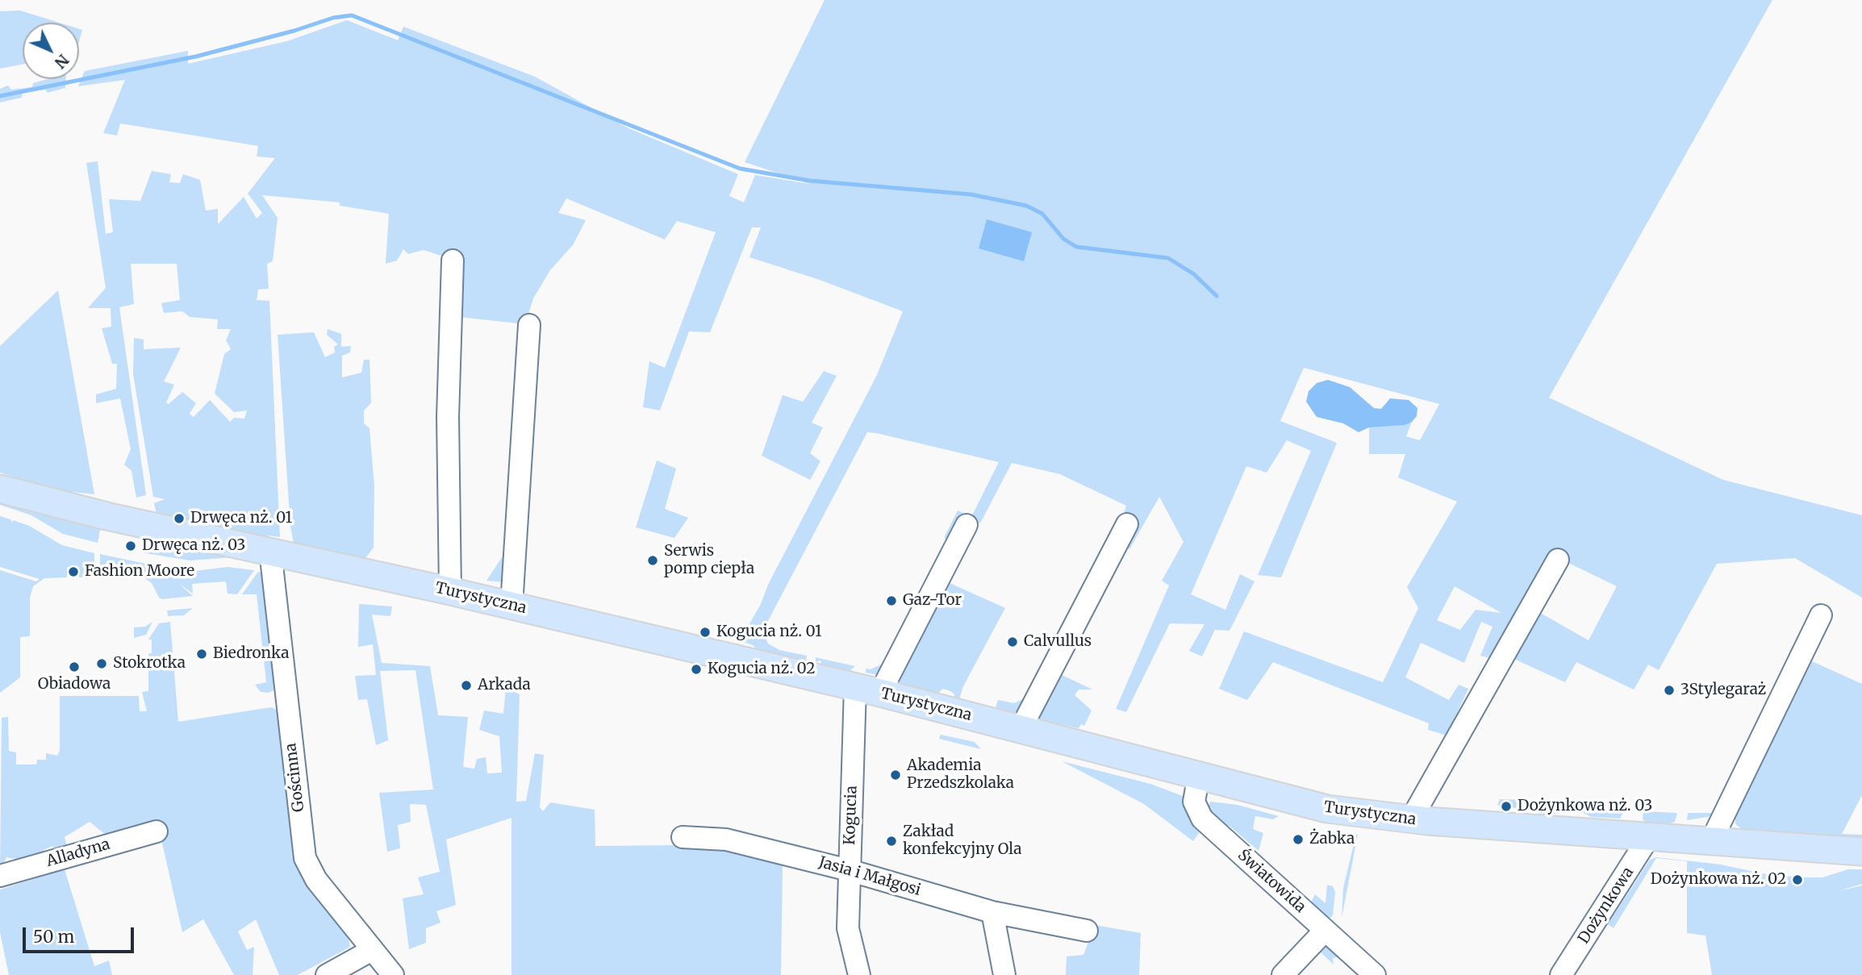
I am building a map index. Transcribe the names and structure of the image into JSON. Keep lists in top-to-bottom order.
{
  "streets": {
    "main road": ["Turystyczna"],
    "street": [
      "Gościnna",
      "Kogucia",
      "Alladyna",
      "Jasia i Małgosi",
      "Światowida",
      "Dożynkowa"
    ]
  },
  "crossings": [
    ["Turystyczna", "Gościnna"],
    ["Turystyczna", "Kogucia"],
    ["Turystyczna", "Światowida"],
    ["Turystyczna", "Dożynkowa"],
    ["Kogucia", "Jasia i Małgosi"]
  ],
  "places": [
    "Drwęca nż. 01",
    "Drwęca nż. 03",
    "Serwis pomp ciepła",
    "Fashion Moore",
    "Gaz-Tor",
    "Kogucia nż. 01",
    "Calvullus",
    "Biedronka",
    "Stokrotka",
    "Obiadowa",
    "Kogucia nż. 02",
    "Arkada",
    "3Stylegaraż",
    "Akademia Przedszkolaka",
    "Dożynkowa nż. 03",
    "Żabka",
    "Zakład konfekcyjny Ola",
    "Dożynkowa nż. 02"
  ],
  "scale_bar": "50 m",
  "north": "bottom right"
}
